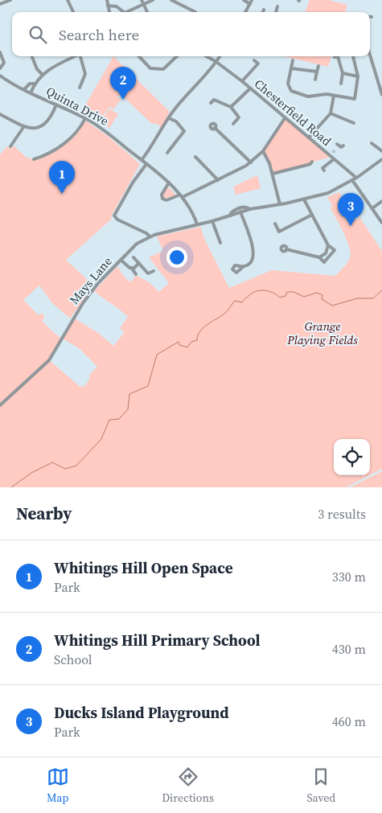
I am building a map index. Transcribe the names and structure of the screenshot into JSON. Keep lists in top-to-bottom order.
{
  "streets": {
    "street": ["Quinta Drive", "Chesterfield Road", "Mays Lane"]
  },
  "crossings": [
    ["Quinta Drive", "Mays Lane"],
    ["Chesterfield Road", "Mays Lane"]
  ],
  "parks": ["Grange Playing Fields"],
  "page": {
    "search": "Search here",
    "pins": ["2", "1", "3"],
    "heading": ["Nearby", "3 results"],
    "list": [
      {
        "mark": "1",
        "name": "Whitings Hill Open Space",
        "note": "Park",
        "value": "330 m"
      },
      {
        "mark": "2",
        "name": "Whitings Hill Primary School",
        "note": "School",
        "value": "430 m"
      },
      {
        "mark": "3",
        "name": "Ducks Island Playground",
        "note": "Park",
        "value": "460 m"
      }
    ],
    "nav": ["Map", "Directions", "Saved"]
  }
}
